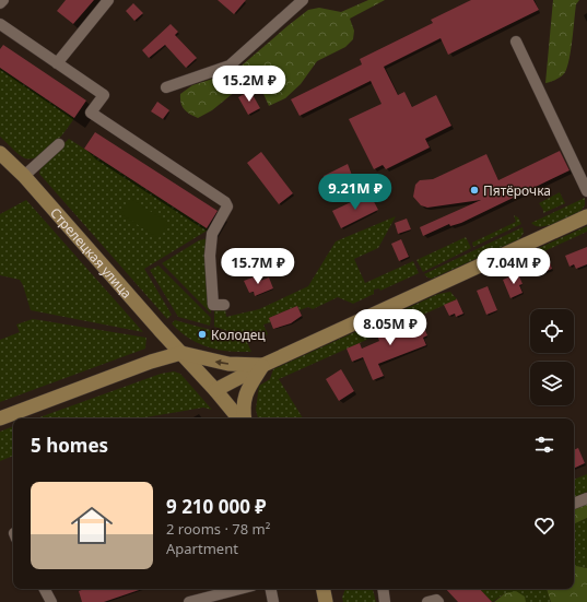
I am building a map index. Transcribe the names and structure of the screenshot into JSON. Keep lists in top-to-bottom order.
{
  "streets": {
    "main road": ["Стрелецкая улица"]
  },
  "places": ["Пятёрочка", "Колодец"],
  "page": {
    "price": [
      "15.2M ₽",
      "9.21M ₽",
      "15.7M ₽",
      "7.04M ₽",
      "8.05M ₽"
    ],
    "heading": "5 homes",
    "list": [
      {
        "name": "9 210 000 ₽",
        "note": "2 rooms · 78 m² · Apartment"
      }
    ]
  }
}
